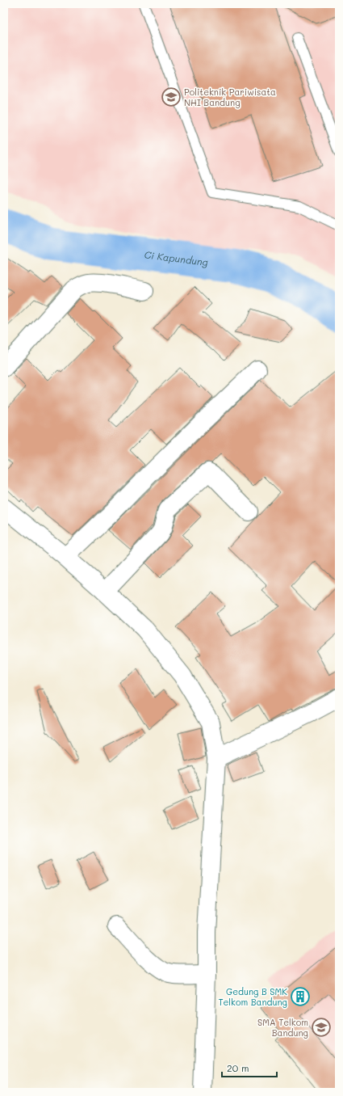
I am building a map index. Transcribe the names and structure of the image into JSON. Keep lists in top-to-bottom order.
{
  "water": ["Ci Kapundung"],
  "places": {
    "school or university": ["Politeknik Pariwisata NHI Bandung", "SMA Telkom Bandung"],
    "building": ["Gedung B SMK Telkom Bandung"]
  },
  "scale_bar": "20 m"
}
